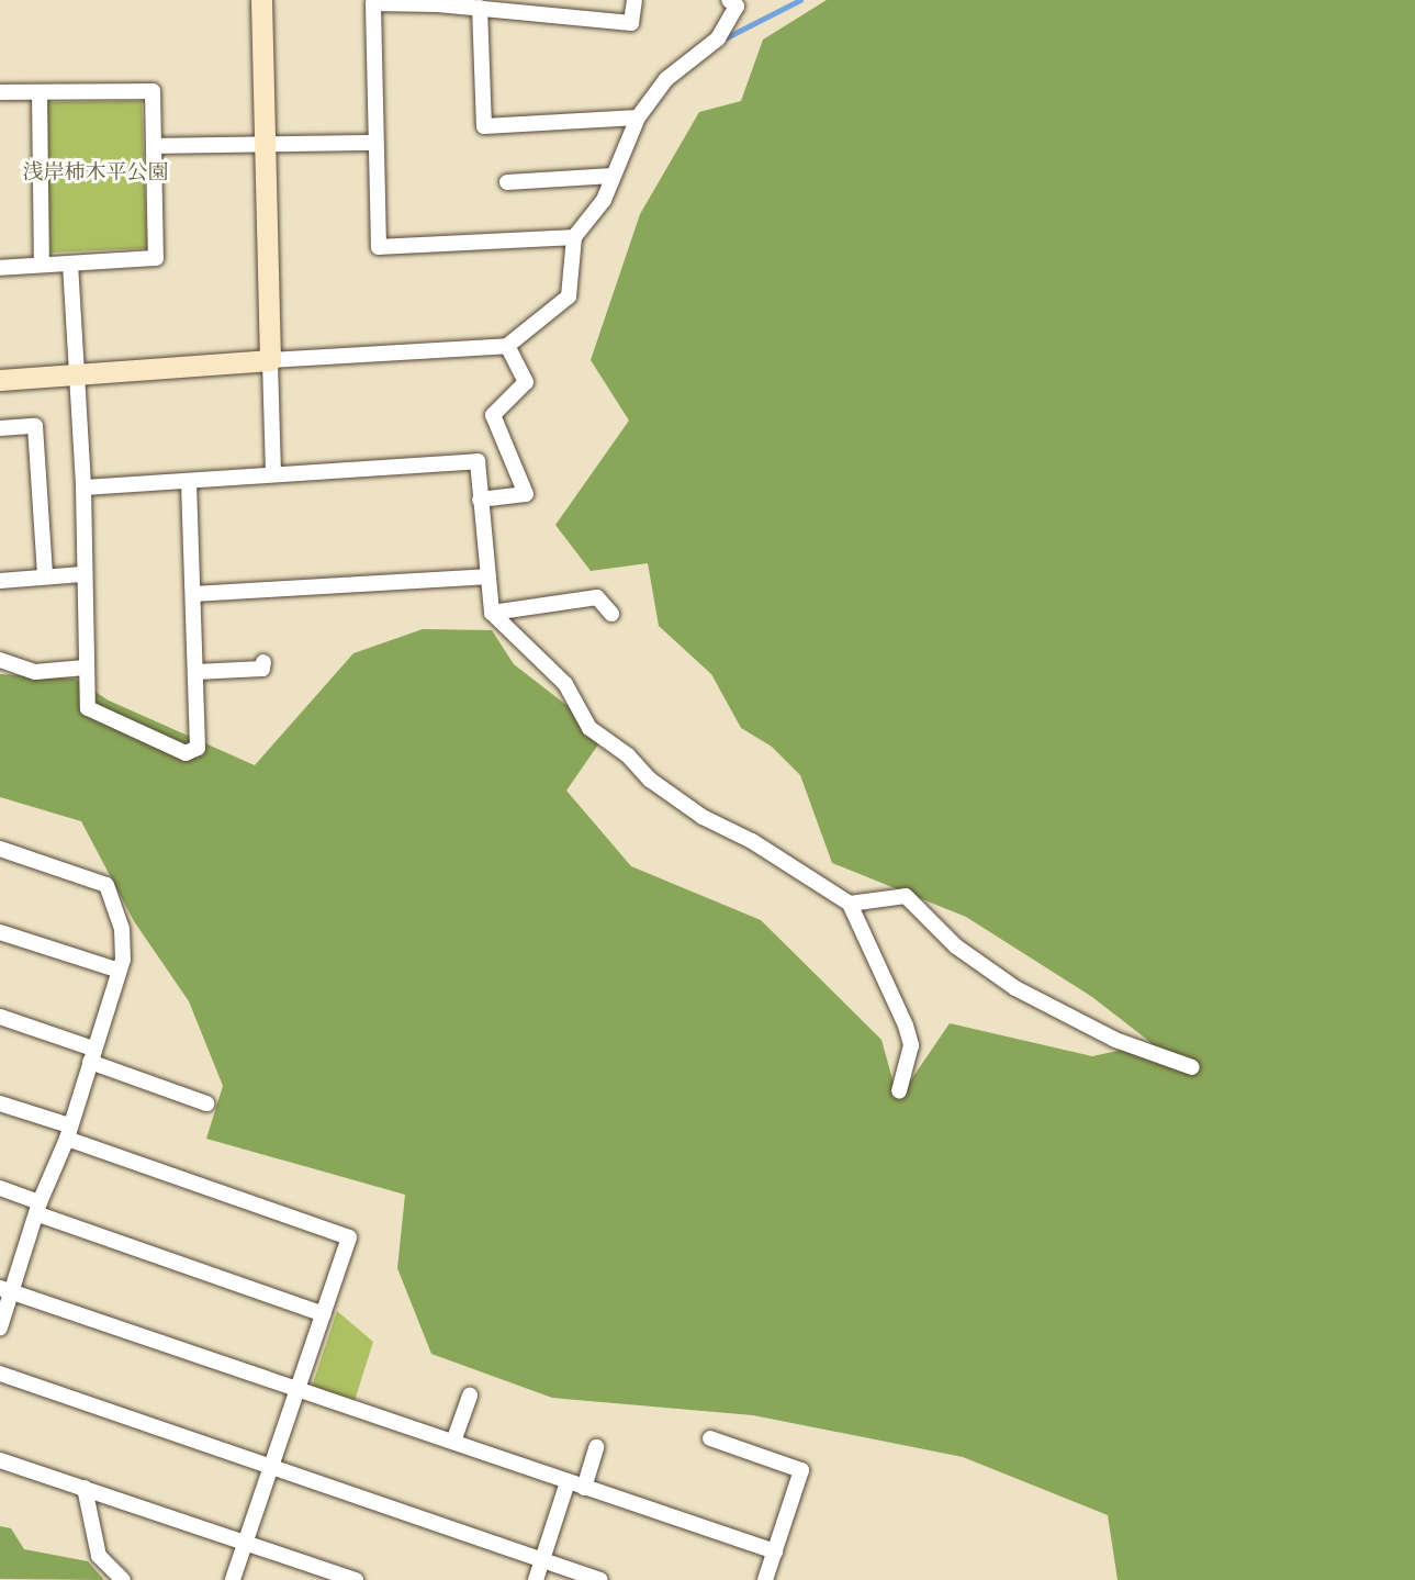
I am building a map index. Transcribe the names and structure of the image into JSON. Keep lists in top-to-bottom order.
{
  "parks": ["浅岸柿木平公園"]
}
